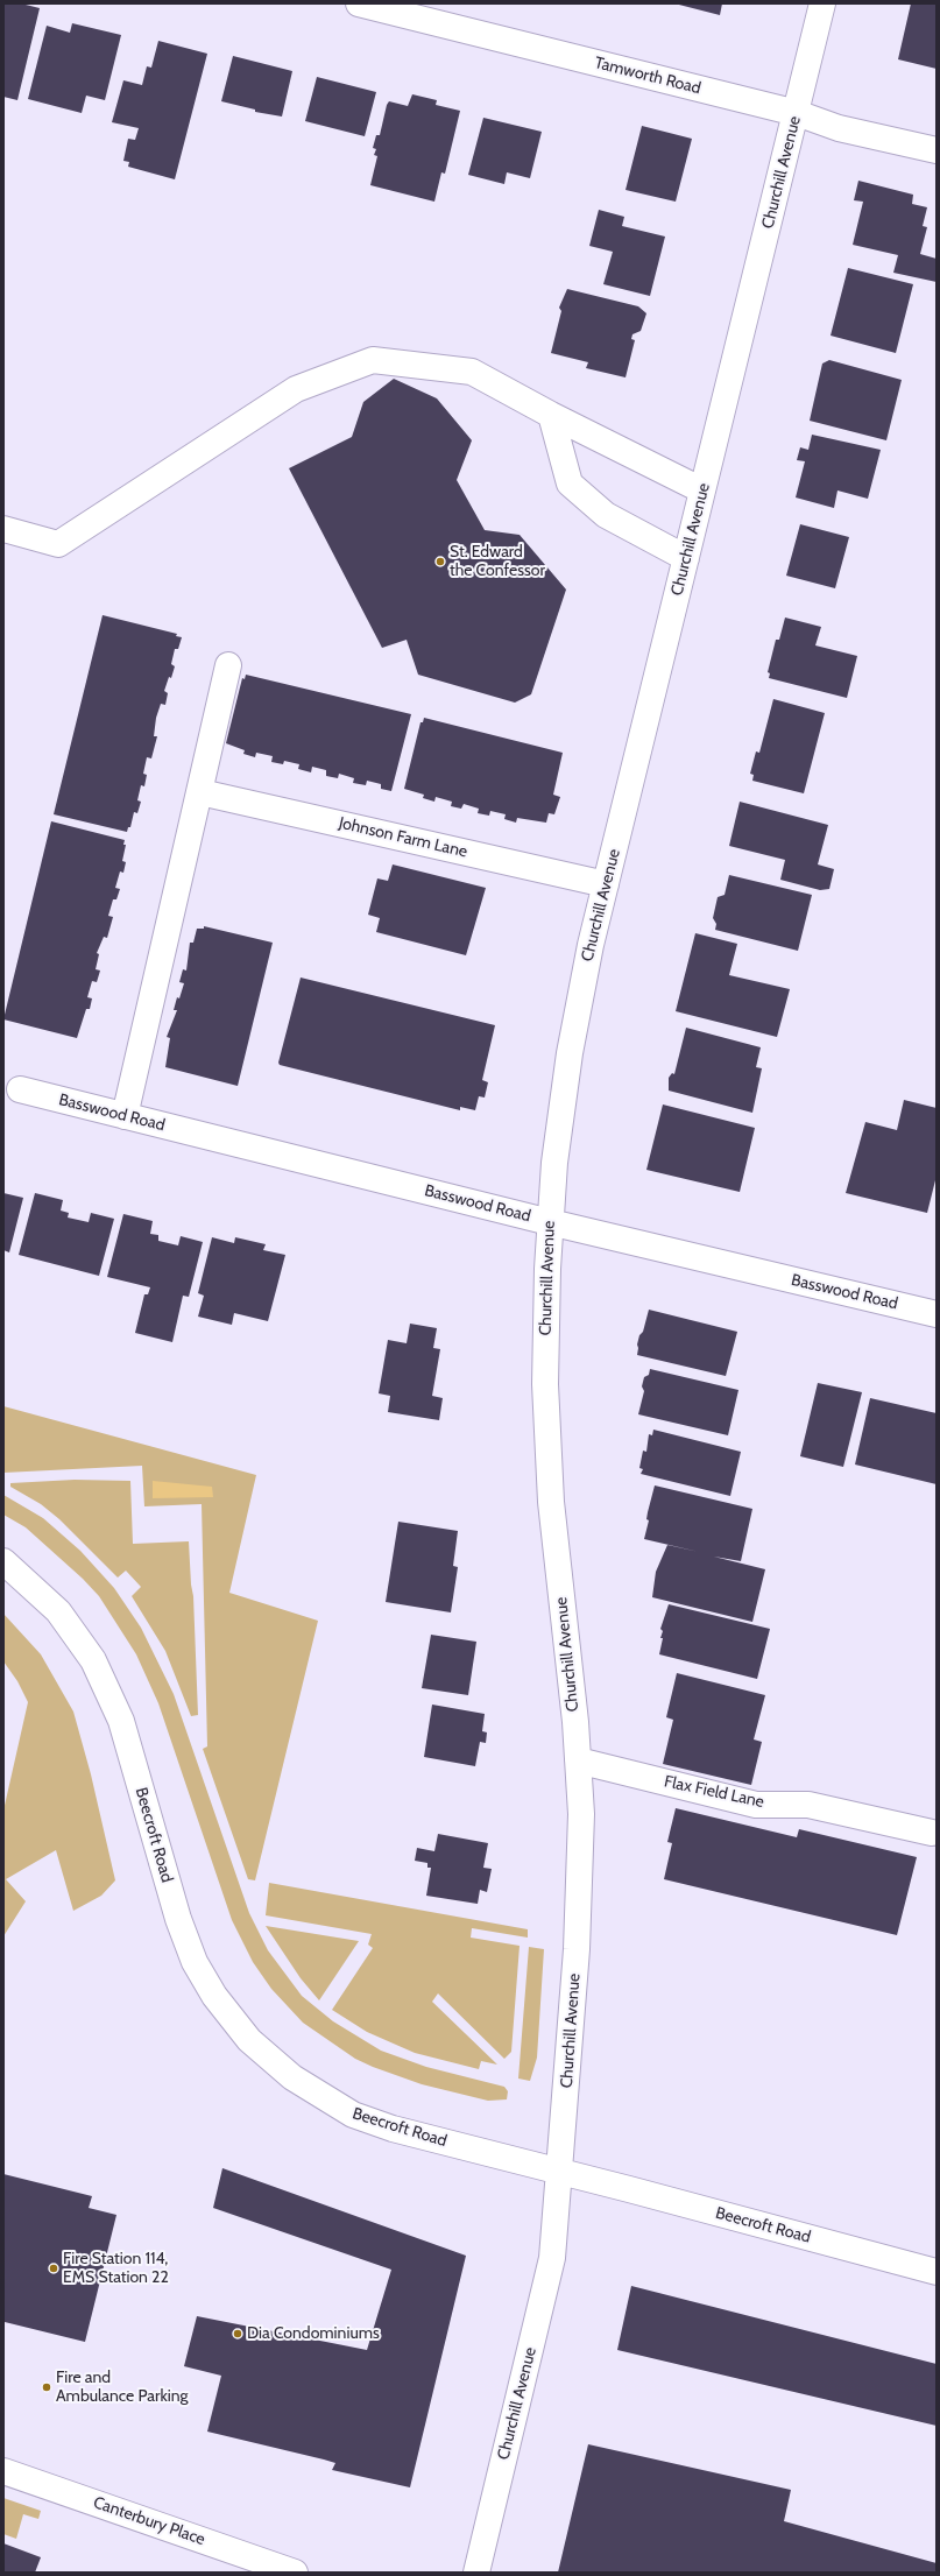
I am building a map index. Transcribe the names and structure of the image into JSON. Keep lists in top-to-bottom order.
{
  "streets": {
    "street": [
      "Tamworth Road",
      "Churchill Avenue",
      "Johnson Farm Lane",
      "Basswood Road",
      "Flax Field Lane",
      "Beecroft Road",
      "Canterbury Place"
    ]
  },
  "crossings": [
    ["Tamworth Road", "Churchill Avenue"],
    ["Churchill Avenue", "Johnson Farm Lane"],
    ["Churchill Avenue", "Basswood Road"],
    ["Churchill Avenue", "Flax Field Lane"],
    ["Churchill Avenue", "Beecroft Road"]
  ],
  "places": [
    "St. Edward the Confessor",
    "Fire Station 114, EMS Station 22",
    "Dia Condominiums",
    "Fire and Ambulance Parking"
  ]
}
